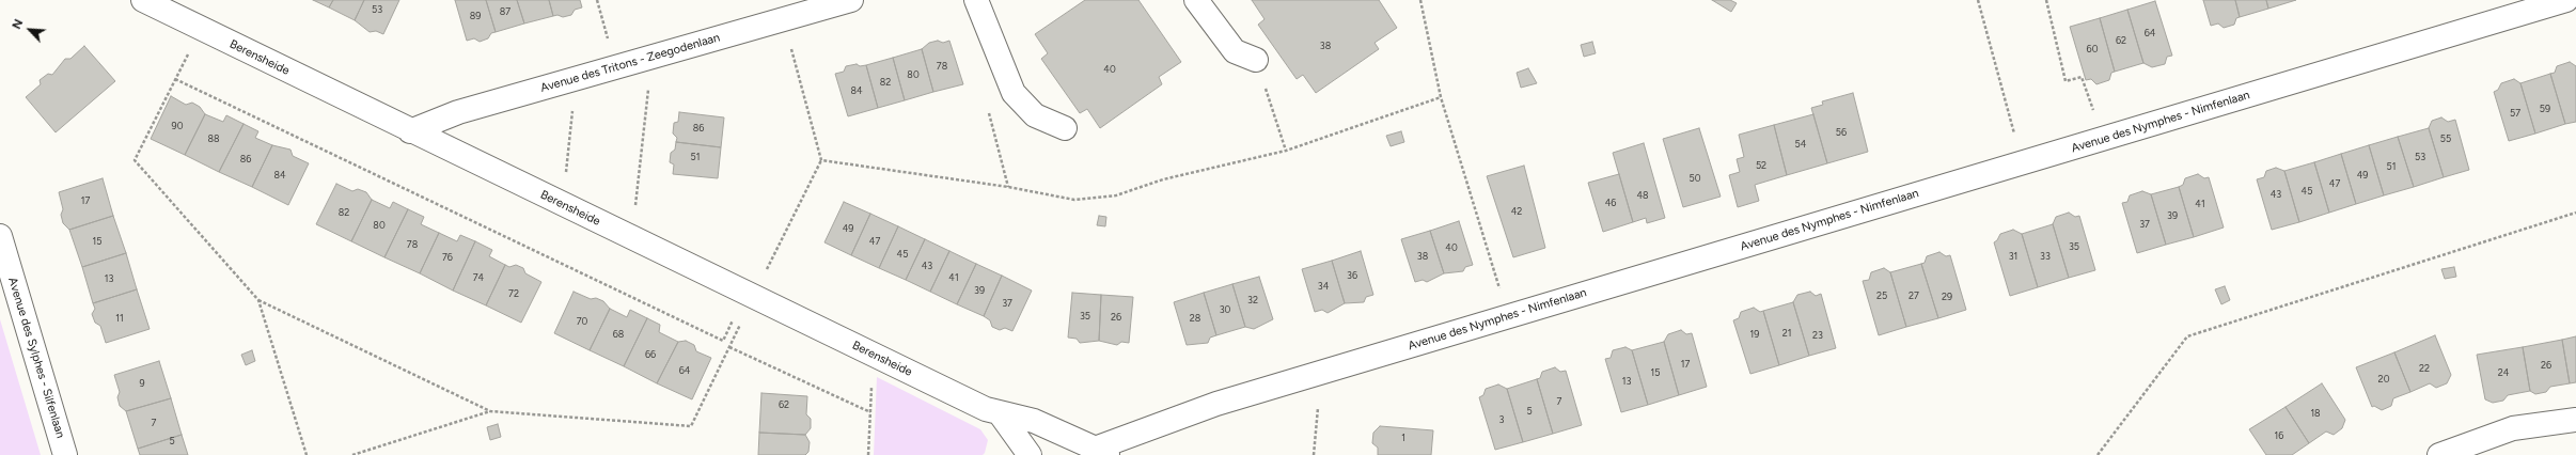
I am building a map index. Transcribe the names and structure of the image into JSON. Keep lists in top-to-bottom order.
{
  "streets": {
    "street": [
      "Berensheide",
      "Avenue des Tritons - Zeegodenlaan",
      "Avenue des Nymphes - Nimfenlaan",
      "Avenue des Sylphes - Silfenlaan"
    ]
  },
  "crossings": [
    ["Berensheide", "Avenue des Tritons - Zeegodenlaan"],
    ["Berensheide", "Avenue des Nymphes - Nimfenlaan"]
  ],
  "house_numbers": [
    "53",
    "87",
    "89",
    "64",
    "62",
    "38",
    "60",
    "78",
    "40",
    "80",
    "82",
    "84",
    "59",
    "57",
    "90",
    "86",
    "56",
    "88",
    "55",
    "54",
    "51",
    "53",
    "86",
    "52",
    "51",
    "84",
    "49",
    "50",
    "47",
    "45",
    "43",
    "48",
    "17",
    "46",
    "41",
    "42",
    "82",
    "39",
    "37",
    "80",
    "49",
    "15",
    "47",
    "78",
    "35",
    "40",
    "45",
    "38",
    "31",
    "33",
    "76",
    "43",
    "36",
    "74",
    "41",
    "13",
    "34",
    "39",
    "72",
    "25",
    "27",
    "29",
    "32",
    "37",
    "30",
    "35",
    "26",
    "11",
    "28",
    "70",
    "21",
    "68",
    "19",
    "23",
    "66",
    "17",
    "26",
    "22",
    "64",
    "15",
    "24",
    "20",
    "13",
    "9",
    "7",
    "62",
    "5",
    "18",
    "3",
    "7",
    "16",
    "1",
    "5"
  ],
  "north": "top left"
}
